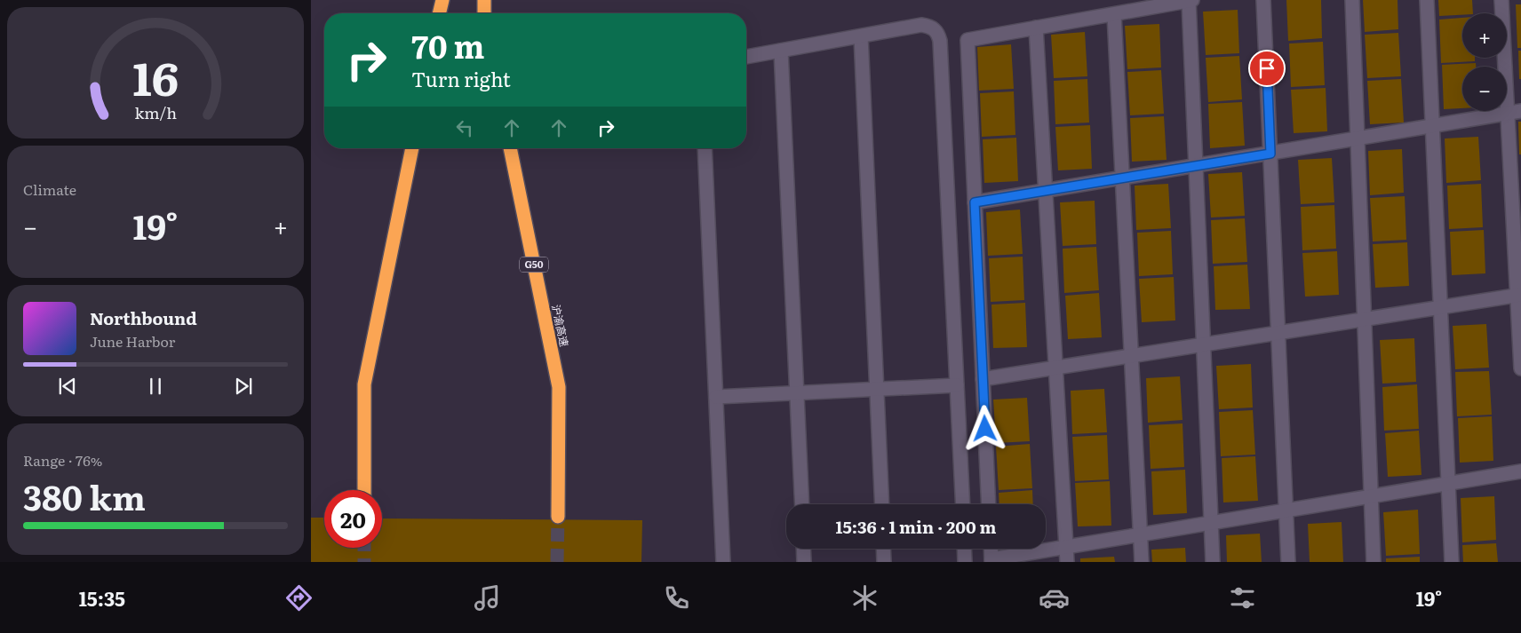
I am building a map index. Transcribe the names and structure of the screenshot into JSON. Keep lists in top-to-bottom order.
{
  "streets": {
    "highway": ["G50", "沪渝高速"]
  },
  "page": {
    "map_buttons": ["+", "−"],
    "turn": ["70 m", "Turn right"],
    "tile": [
      "Climate",
      ["Range · 76%", "380 km"]
    ],
    "heat": ["−", "19°", "+"],
    "song": ["Northbound", "June Harbor"],
    "limit": "20",
    "trip": "15:36 · 1 min · 200 m",
    "tabs": ["15:35", "19°"],
    "gauge": ["16", "km/h"]
  }
}
